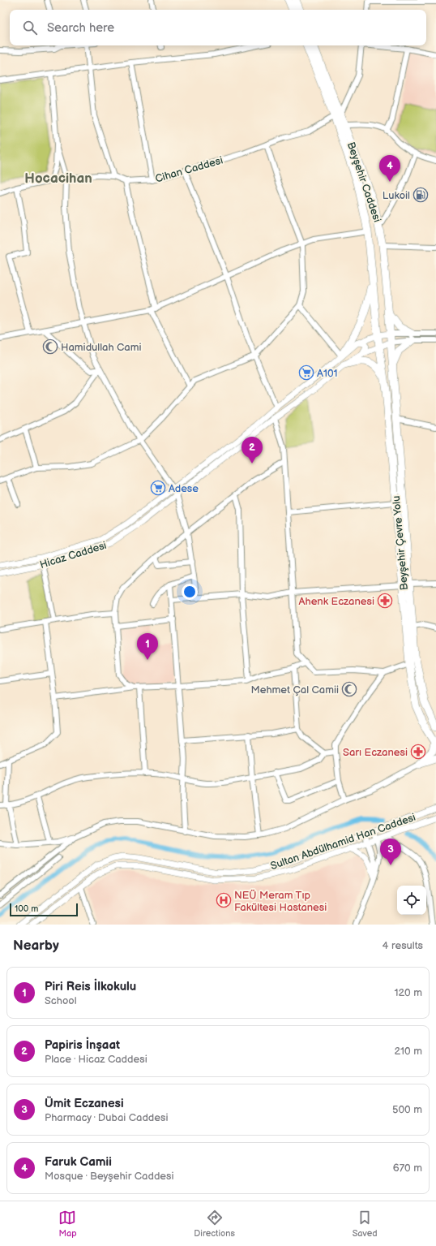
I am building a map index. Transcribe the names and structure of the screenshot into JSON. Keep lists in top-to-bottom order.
{
  "streets": {
    "highway": ["Beyşehir Caddesi", "Beyşehir Çevre Yolu"],
    "main road": ["Hicaz Caddesi", "Sultan Abdülhamid Han Caddesi"],
    "street": ["Cihan Caddesi"]
  },
  "crossings": [
    ["Cihan Caddesi", "Beyşehir Caddesi"],
    ["Beyşehir Caddesi", "Beyşehir Çevre Yolu"],
    ["Beyşehir Caddesi", "Hicaz Caddesi"],
    ["Beyşehir Çevre Yolu", "Hicaz Caddesi"]
  ],
  "districts": ["Hocacihan"],
  "places": {
    "fuel station": ["Lukoil"],
    "mosque": ["Hamidullah Cami", "Mehmet Çal Camii"],
    "supermarket": ["A101", "Adese"],
    "pharmacy": ["Ahenk Eczanesi", "Sarı Eczanesi"],
    "hospital": ["NEÜ Meram Tıp Fakültesi Hastanesi"]
  },
  "scale_bar": "100 m",
  "page": {
    "search": "Search here",
    "pins": [
      "4",
      "2",
      "1",
      "3"
    ],
    "scale": "100 m",
    "heading": ["Nearby", "4 results"],
    "list": [
      {
        "mark": "1",
        "name": "Piri Reis İlkokulu",
        "note": "School",
        "value": "120 m"
      },
      {
        "mark": "2",
        "name": "Papiris İnşaat",
        "note": "Place · Hicaz Caddesi",
        "value": "210 m"
      },
      {
        "mark": "3",
        "name": "Ümit Eczanesi",
        "note": "Pharmacy · Dubai Caddesi",
        "value": "500 m"
      },
      {
        "mark": "4",
        "name": "Faruk Camii",
        "note": "Mosque · Beyşehir Caddesi",
        "value": "670 m"
      }
    ],
    "nav": ["Map", "Directions", "Saved"]
  }
}
